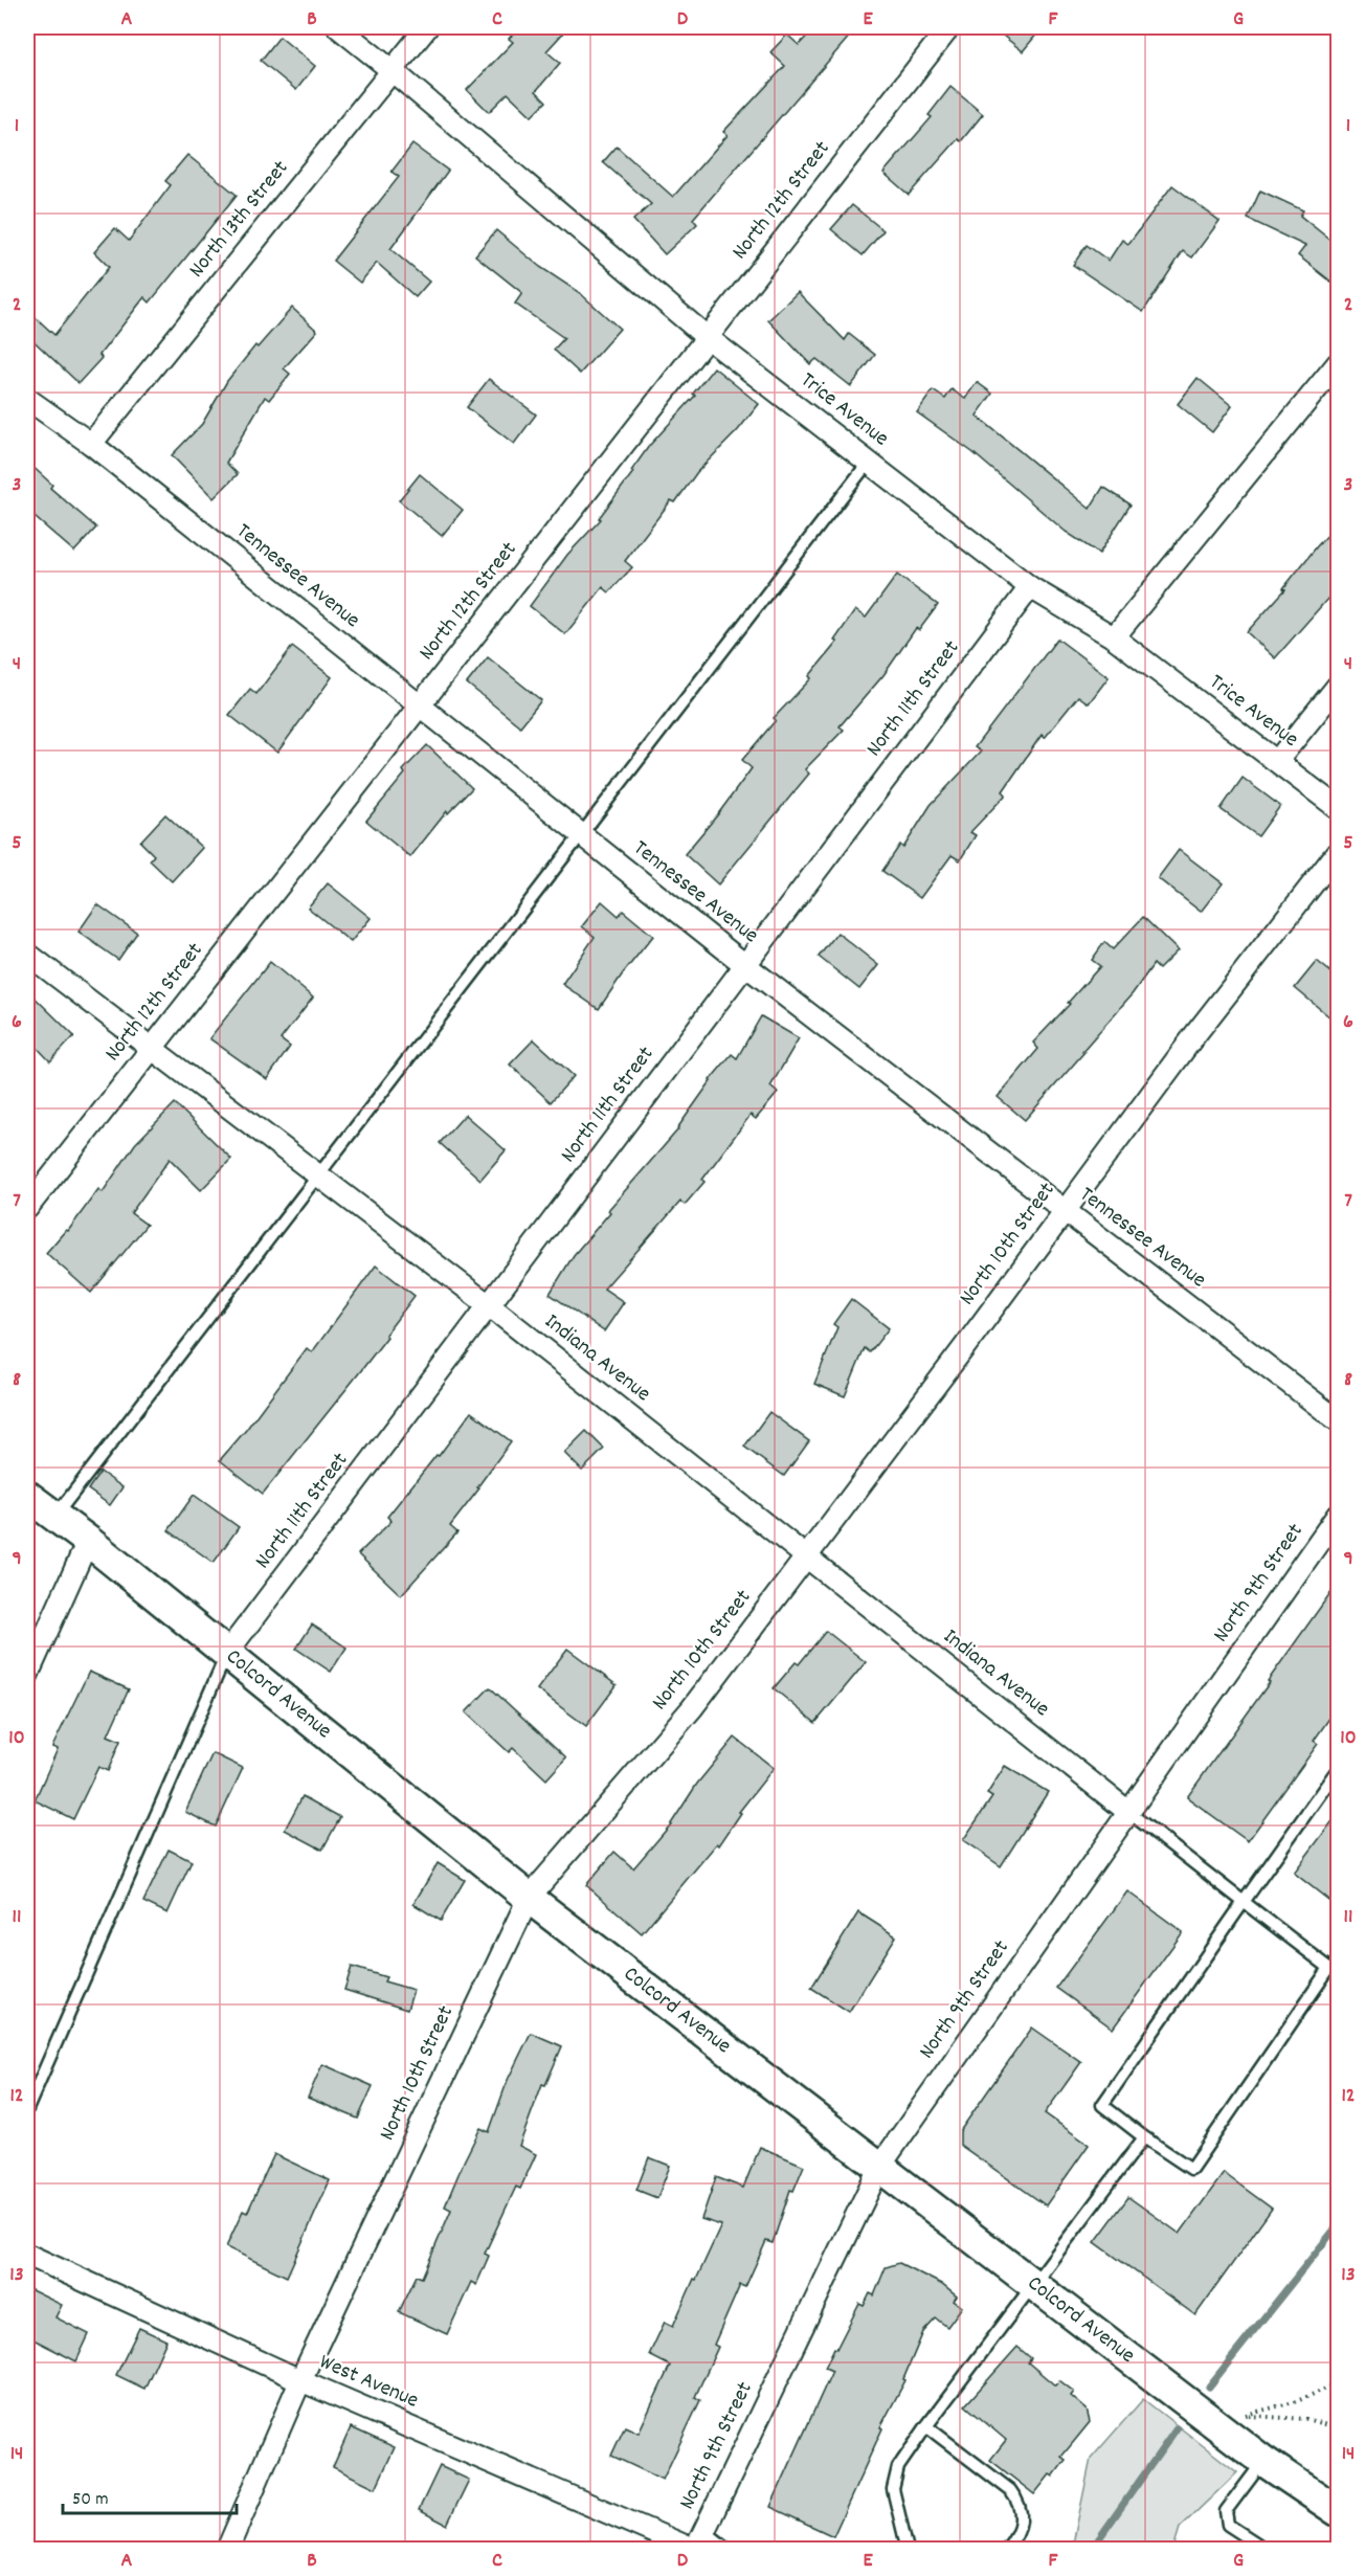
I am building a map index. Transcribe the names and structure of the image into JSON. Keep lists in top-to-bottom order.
{
  "streets": {
    "street": [
      "North 12th Street",
      "North 13th Street",
      "Trice Avenue",
      "Tennessee Avenue",
      "North 11th Street",
      "North 10th Street",
      "Indiana Avenue",
      "North 9th Street",
      "Colcord Avenue",
      "West Avenue"
    ]
  },
  "crossings": [
    ["North 12th Street", "Trice Avenue"],
    ["North 12th Street", "Tennessee Avenue"],
    ["North 12th Street", "Indiana Avenue"],
    ["North 13th Street", "Trice Avenue"],
    ["North 13th Street", "Tennessee Avenue"],
    ["Trice Avenue", "North 11th Street"],
    ["Tennessee Avenue", "North 11th Street"],
    ["Tennessee Avenue", "North 10th Street"],
    ["North 11th Street", "Indiana Avenue"],
    ["North 11th Street", "Colcord Avenue"],
    ["North 10th Street", "Indiana Avenue"],
    ["North 10th Street", "Colcord Avenue"],
    ["North 10th Street", "West Avenue"],
    ["Indiana Avenue", "North 9th Street"],
    ["North 9th Street", "Colcord Avenue"],
    ["North 9th Street", "West Avenue"]
  ],
  "scale_bar": "50 m",
  "grid": {
    "columns": [
      "A",
      "B",
      "C",
      "D",
      "E",
      "F",
      "G"
    ],
    "rows": [
      "1",
      "2",
      "3",
      "4",
      "5",
      "6",
      "7",
      "8",
      "9",
      "10",
      "11",
      "12",
      "13",
      "14"
    ]
  }
}
